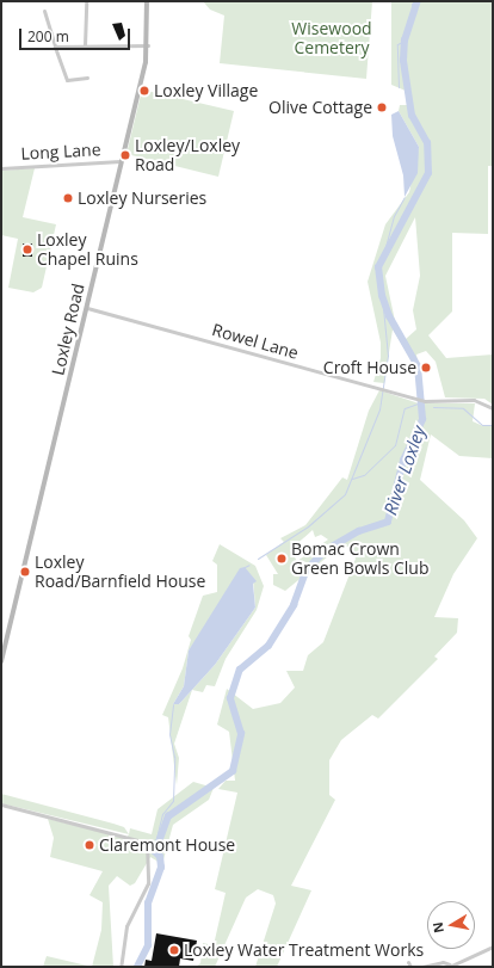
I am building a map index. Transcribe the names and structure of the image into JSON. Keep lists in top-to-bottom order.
{
  "streets": {
    "main road": ["Loxley Road"],
    "street": ["Long Lane", "Rowel Lane"]
  },
  "crossings": [
    ["Long Lane", "Loxley Road"],
    ["Loxley Road", "Rowel Lane"]
  ],
  "water": ["River Loxley"],
  "parks": ["Wisewood Cemetery"],
  "places": [
    "Loxley Village",
    "Olive Cottage",
    "Loxley/Loxley Road",
    "Loxley Nurseries",
    "Loxley Chapel Ruins",
    "Croft House",
    "Bomac Crown Green Bowls Club",
    "Loxley Road/Barnfield House",
    "Claremont House",
    "Loxley Water Treatment Works"
  ],
  "scale_bar": "200 m",
  "north": "left"
}
